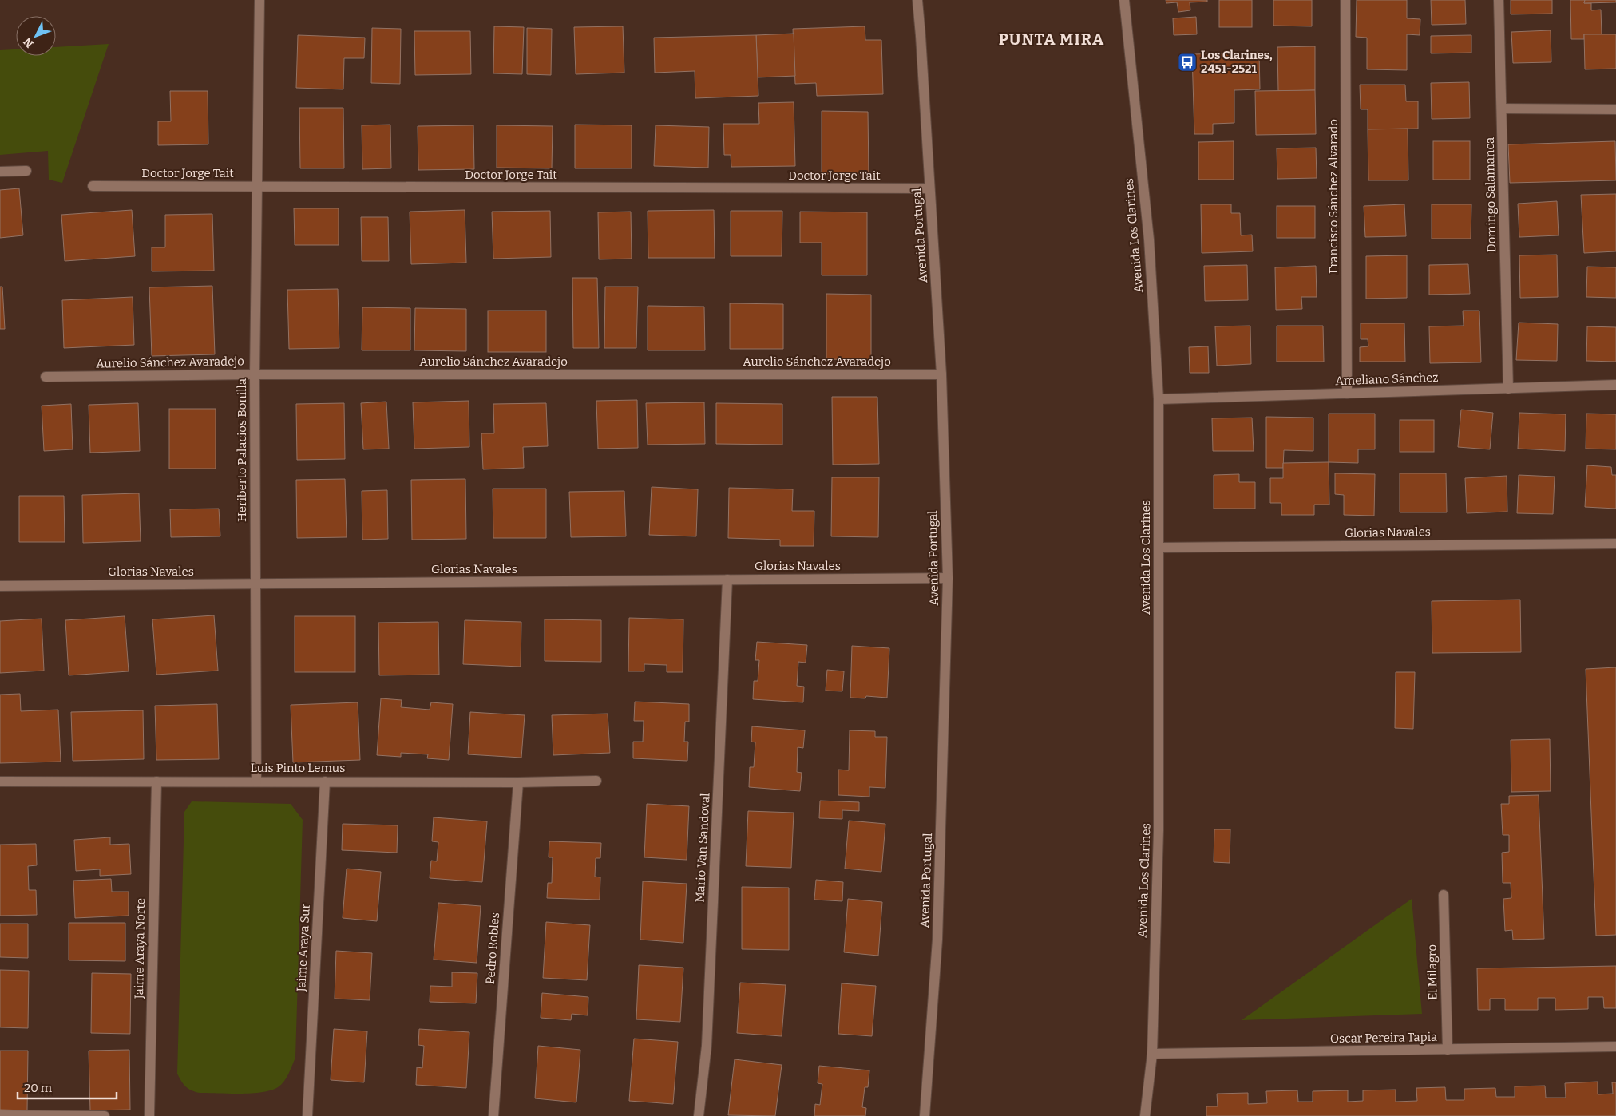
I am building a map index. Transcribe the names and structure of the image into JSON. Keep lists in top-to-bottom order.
{
  "streets": {
    "street": [
      "Doctor Jorge Tait",
      "Domingo Salamanca",
      "Francisco Sánchez Alvarado",
      "Avenida Portugal",
      "Avenida Los Clarines",
      "Aurelio Sánchez Avaradejo",
      "Ameliano Sánchez",
      "Heriberto Palacios Bonilla",
      "Glorias Navales",
      "Luis Pinto Lemus",
      "Mario Van Sandoval",
      "Jaime Araya Sur",
      "Jaime Araya Norte",
      "Pedro Robles",
      "El Milagro",
      "Oscar Pereira Tapia"
    ]
  },
  "crossings": [
    ["Doctor Jorge Tait", "Avenida Portugal"],
    ["Doctor Jorge Tait", "Heriberto Palacios Bonilla"],
    ["Domingo Salamanca", "Ameliano Sánchez"],
    ["Francisco Sánchez Alvarado", "Ameliano Sánchez"],
    ["Avenida Portugal", "Aurelio Sánchez Avaradejo"],
    ["Avenida Portugal", "Glorias Navales"],
    ["Avenida Los Clarines", "Ameliano Sánchez"],
    ["Avenida Los Clarines", "Glorias Navales"],
    ["Avenida Los Clarines", "Oscar Pereira Tapia"],
    ["Aurelio Sánchez Avaradejo", "Heriberto Palacios Bonilla"],
    ["Heriberto Palacios Bonilla", "Glorias Navales"],
    ["Heriberto Palacios Bonilla", "Luis Pinto Lemus"],
    ["Glorias Navales", "Mario Van Sandoval"],
    ["Luis Pinto Lemus", "Jaime Araya Sur"],
    ["Luis Pinto Lemus", "Jaime Araya Norte"],
    ["Luis Pinto Lemus", "Pedro Robles"],
    ["El Milagro", "Oscar Pereira Tapia"]
  ],
  "districts": ["PUNTA MIRA"],
  "places": {
    "bus stop": ["Los Clarines, 2451-2521"]
  },
  "scale_bar": "20 m",
  "north": "bottom left"
}
